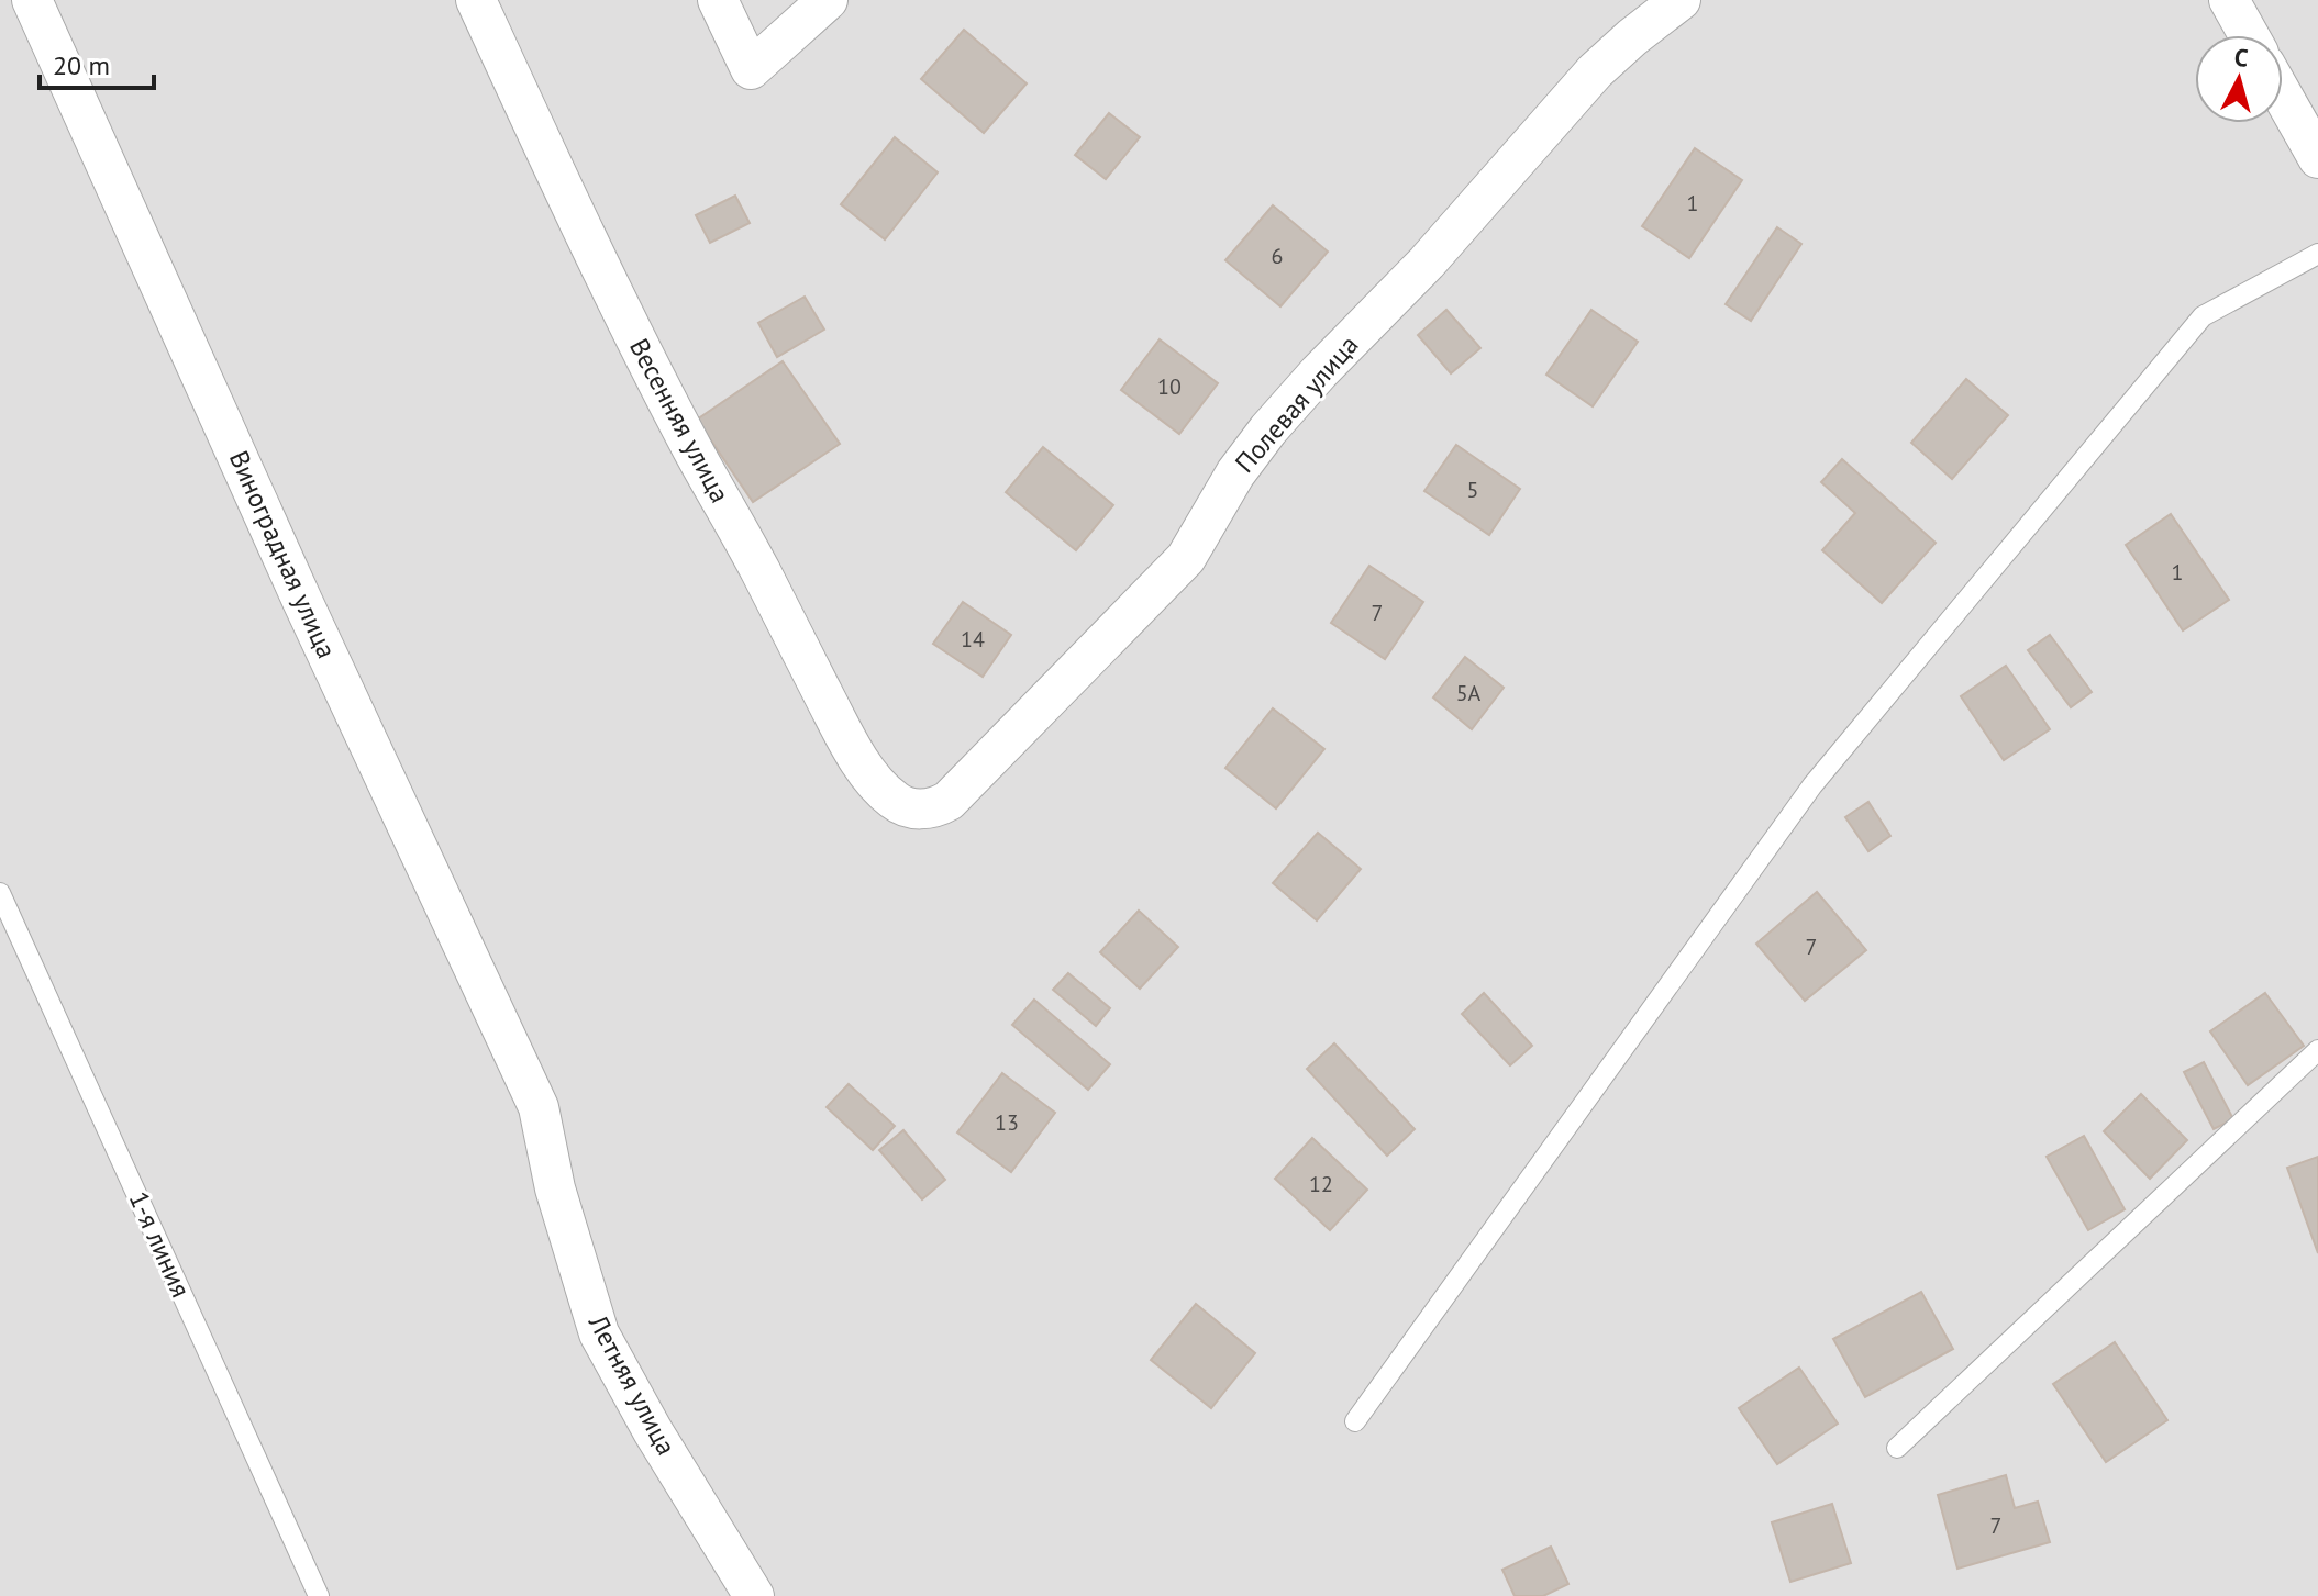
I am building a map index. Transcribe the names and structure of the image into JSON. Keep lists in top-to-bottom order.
{
  "streets": {
    "street": [
      "Полевая улица",
      "Весенняя улица",
      "Виноградная улица",
      "Летняя улица"
    ],
    "lane": ["1-я линия"]
  },
  "crossings": [
    ["Полевая улица", "Весенняя улица"],
    ["Виноградная улица", "Летняя улица"]
  ],
  "house_numbers": [
    "1",
    "6",
    "10",
    "5",
    "1",
    "7",
    "14",
    "5А",
    "7",
    "13",
    "12",
    "7"
  ],
  "scale_bar": "20 m",
  "north": "top"
}
